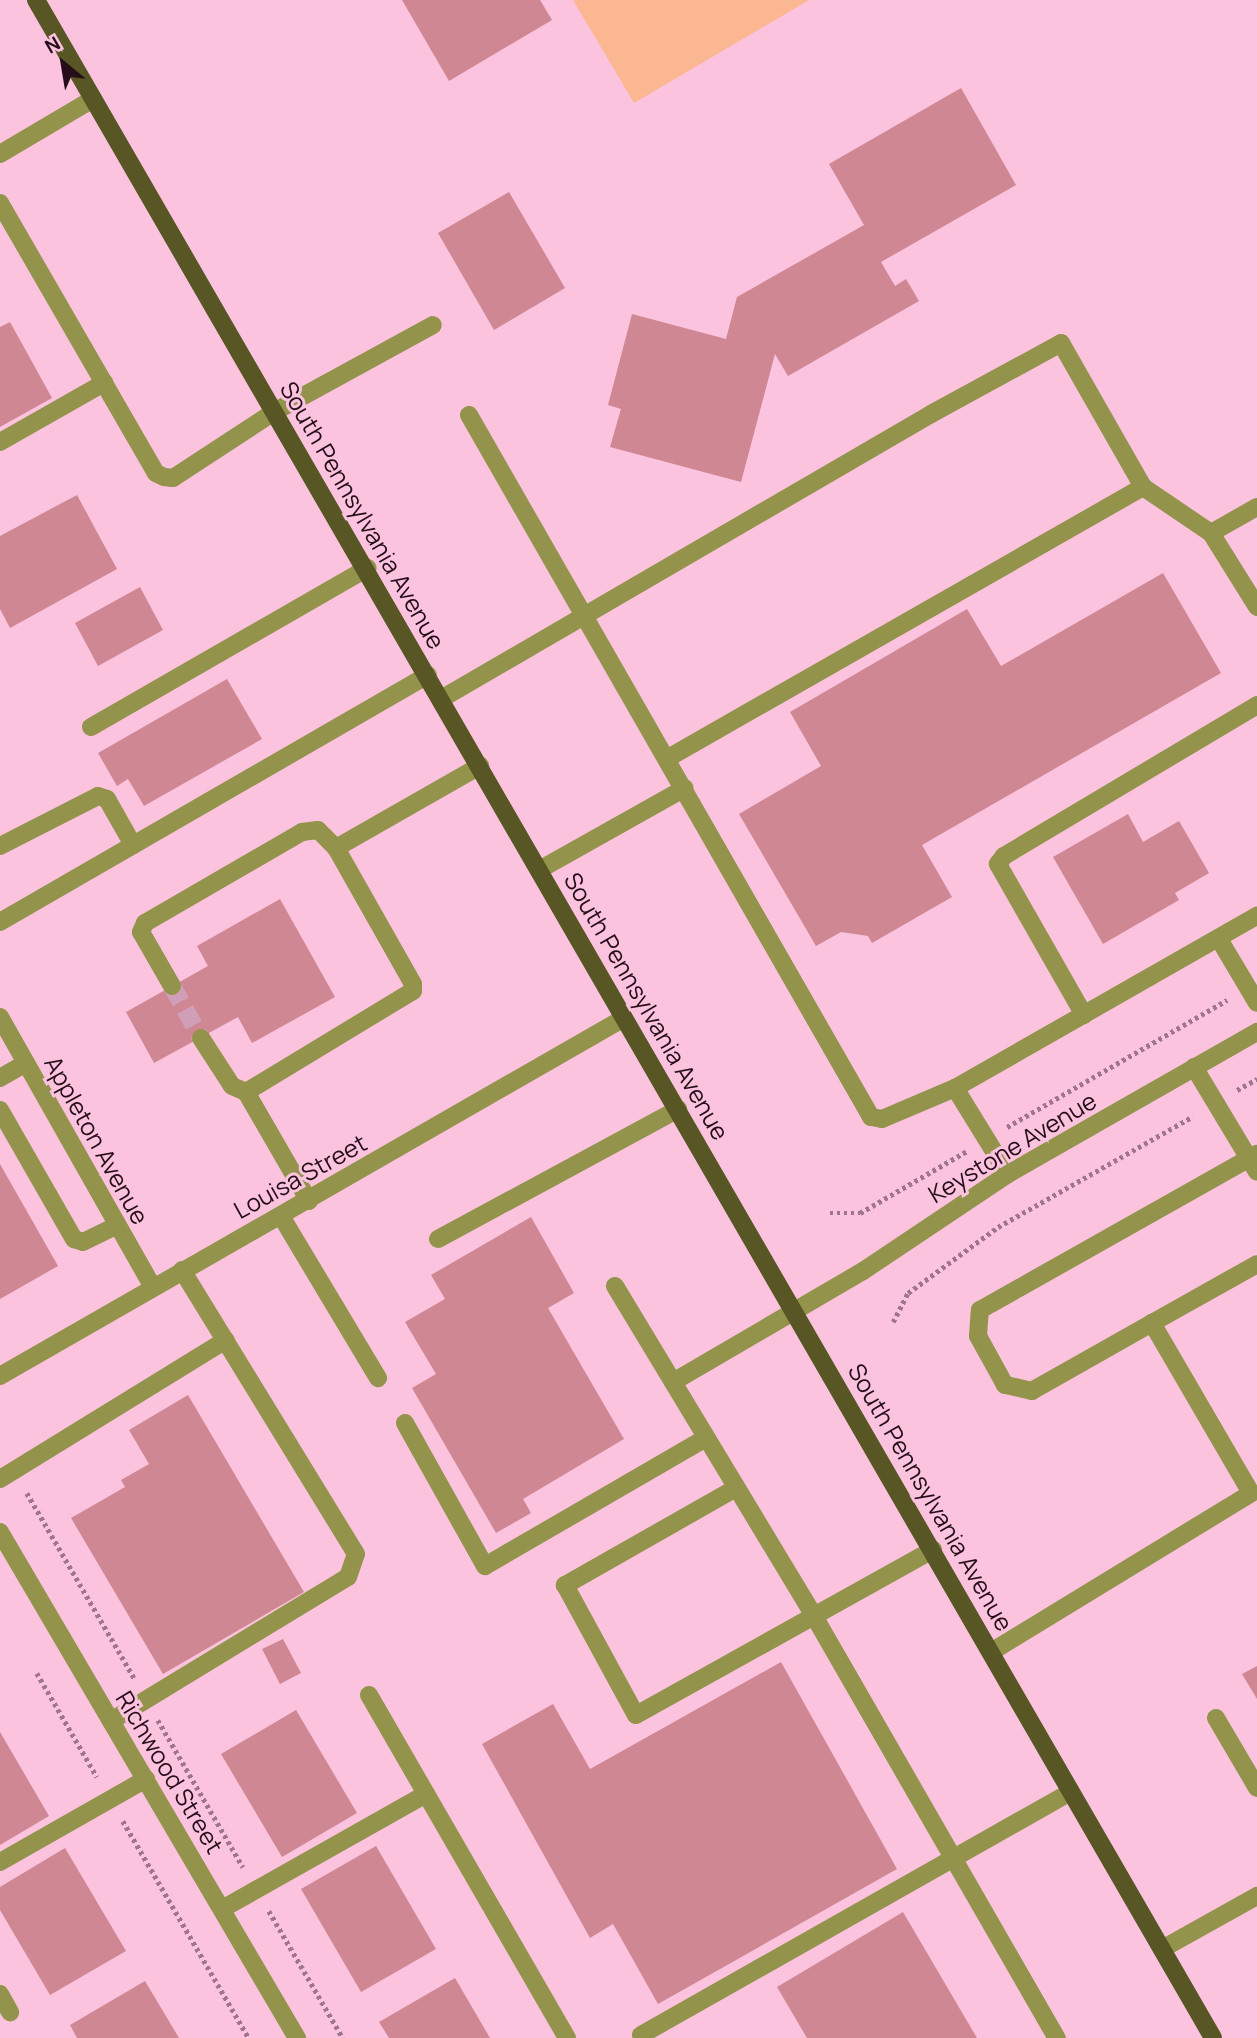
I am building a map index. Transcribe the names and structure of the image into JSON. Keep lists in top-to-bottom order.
{
  "streets": {
    "main road": ["South Pennsylvania Avenue"],
    "street": [
      "Appleton Avenue",
      "Keystone Avenue",
      "Louisa Street",
      "Richwood Street"
    ]
  },
  "crossings": [
    ["South Pennsylvania Avenue", "Keystone Avenue"],
    ["South Pennsylvania Avenue", "Louisa Street"],
    ["Appleton Avenue", "Louisa Street"]
  ],
  "north": "top left"
}
